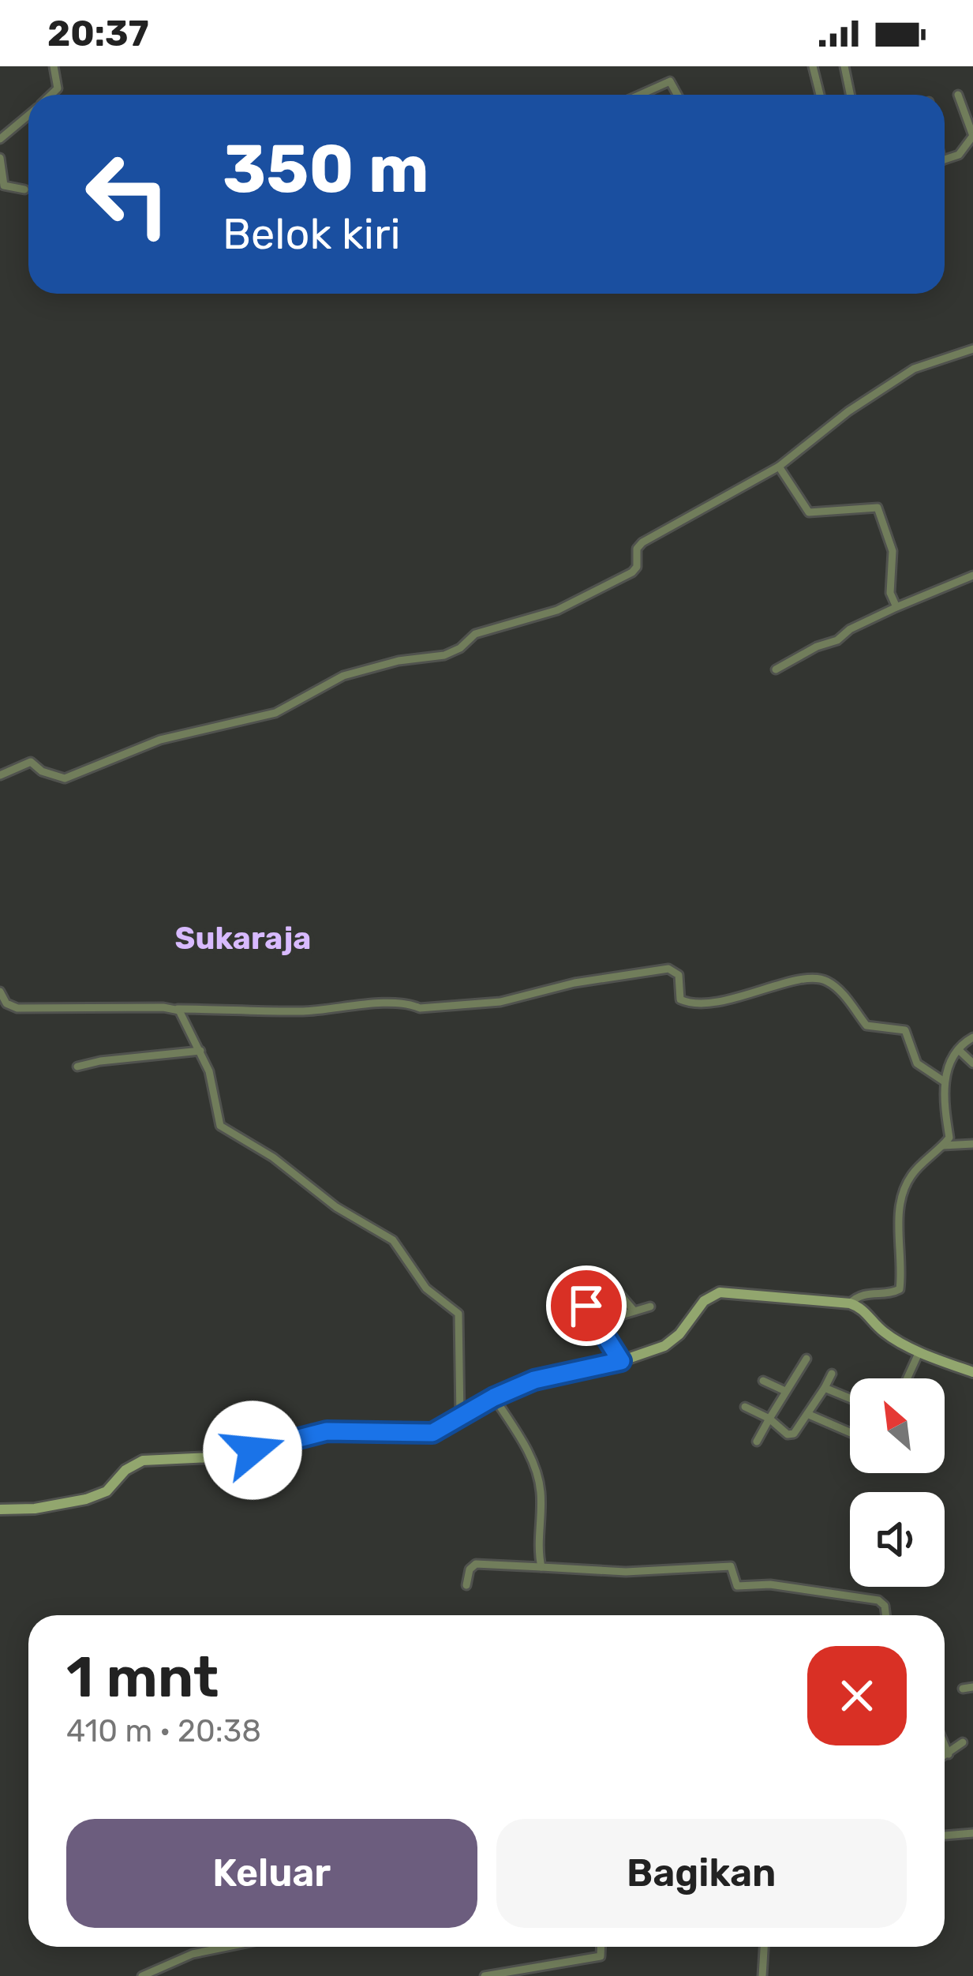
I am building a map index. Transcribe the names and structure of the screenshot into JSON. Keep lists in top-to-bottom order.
{
  "districts": ["Sukaraja"],
  "north": "top left",
  "page": {
    "status": "20:37",
    "turn": ["350 m", "Belok kiri"],
    "heading": ["1 mnt", "410 m · 20:38"],
    "buttons": ["Keluar", "Bagikan"]
  }
}
